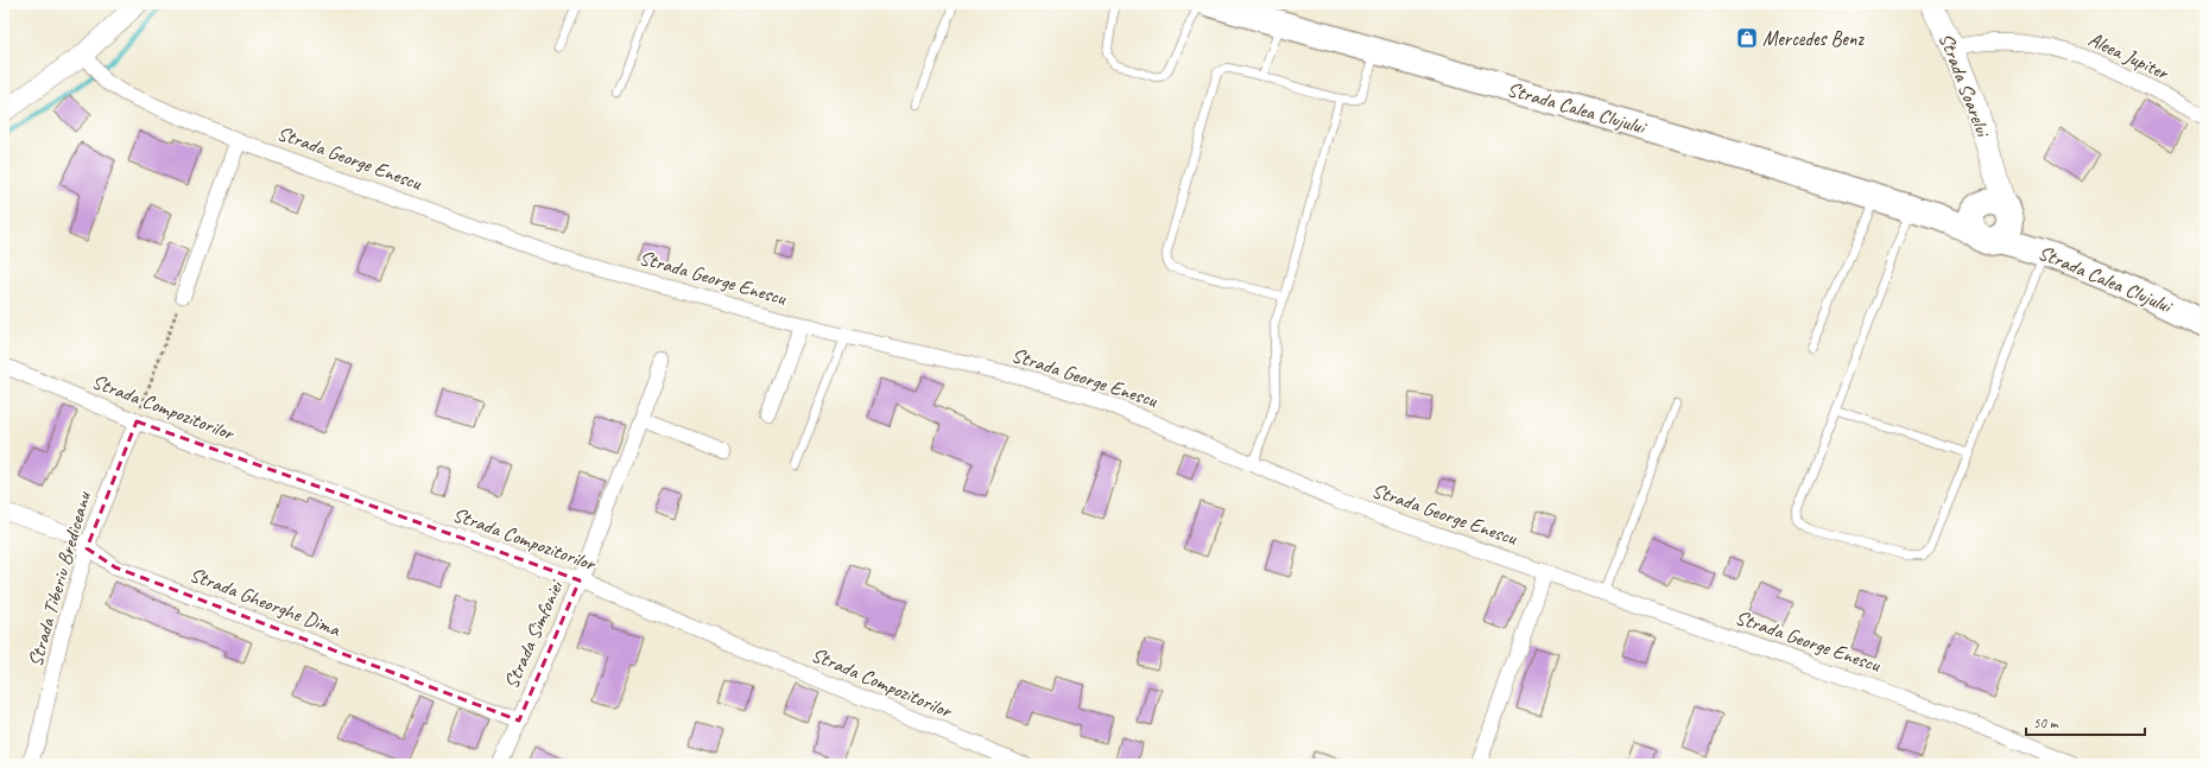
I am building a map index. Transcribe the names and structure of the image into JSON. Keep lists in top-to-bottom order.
{
  "streets": {
    "highway": ["Strada Calea Clujului"],
    "main road": ["Strada Soarelui"],
    "street": [
      "Aleea Jupiter",
      "Strada George Enescu",
      "Strada Compozitorilor",
      "Strada Tiberiu Brediceanu",
      "Strada Gheorghe Dima",
      "Strada Simfoniei"
    ]
  },
  "crossings": [
    ["Aleea Jupiter", "Strada Soarelui"],
    ["Strada Soarelui", "Strada Calea Clujului"],
    ["Strada Compozitorilor", "Strada Tiberiu Brediceanu"],
    ["Strada Compozitorilor", "Strada Simfoniei"],
    ["Strada Tiberiu Brediceanu", "Strada Gheorghe Dima"],
    ["Strada Gheorghe Dima", "Strada Simfoniei"]
  ],
  "places": {
    "shop": ["Mercedes Benz"]
  },
  "scale_bar": "50 m"
}
